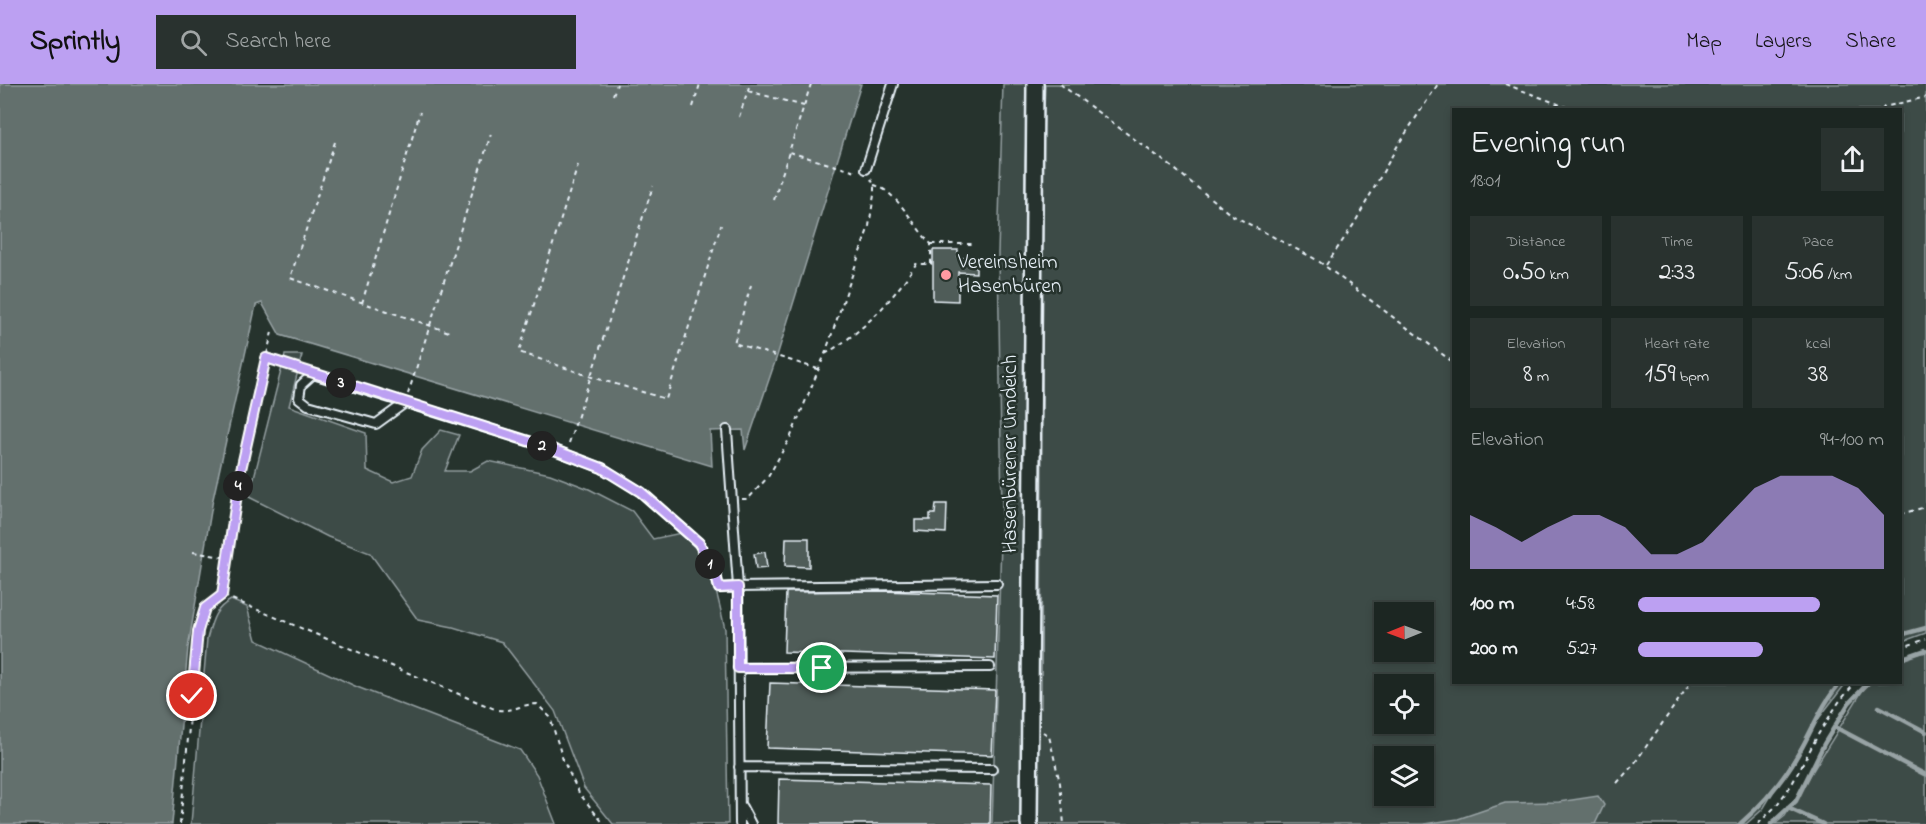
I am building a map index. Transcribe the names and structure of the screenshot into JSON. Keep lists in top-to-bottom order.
{
  "streets": {
    "street": ["Hasenbürener Umdeich"]
  },
  "places": ["Vereinsheim Hasenbüren"],
  "north": "left",
  "page": {
    "header": "Sprintly",
    "search": "Search here",
    "nav": ["Map", "Layers", "Share"],
    "heading": ["Evening run", "18:01"],
    "stats": [
      ["Distance", "0.50 km"],
      ["Time", "2:33"],
      ["Pace", "5:06 /km"],
      ["Elevation", "8 m"],
      ["Heart rate", "159 bpm"],
      ["kcal", "38"]
    ],
    "pins": [
      "3",
      "2",
      "4",
      "1"
    ],
    "chart": ["Elevation", "94–100 m"],
    "list": [
      {
        "name": "100 m",
        "note": "4:58"
      },
      {
        "name": "200 m",
        "note": "5:27"
      }
    ]
  }
}
